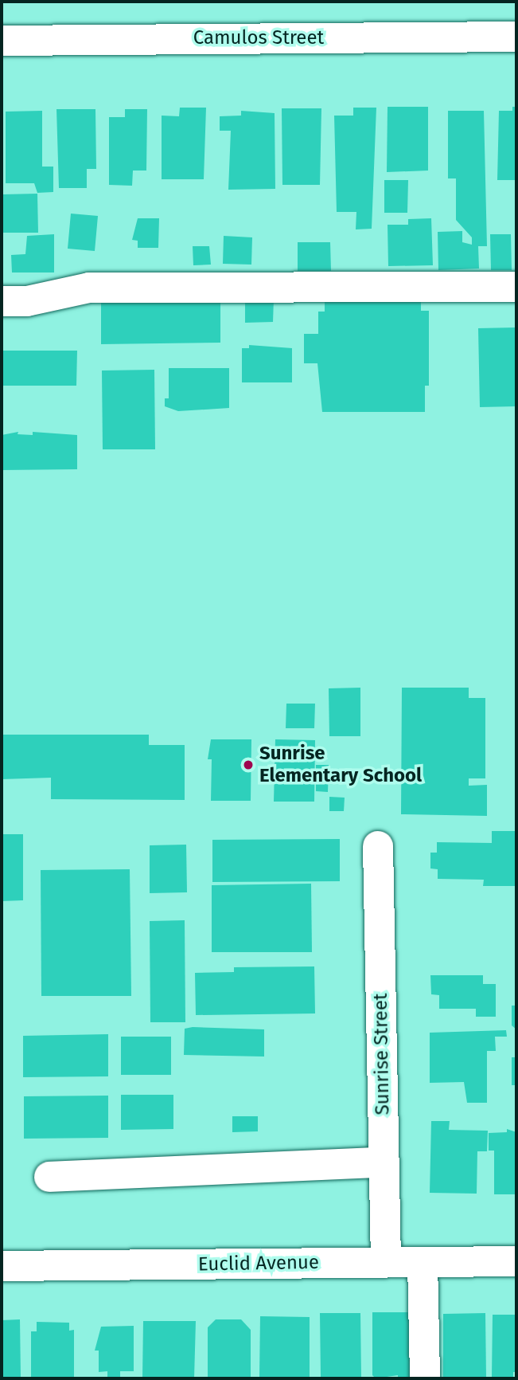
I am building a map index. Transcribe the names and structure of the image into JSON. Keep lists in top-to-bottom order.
{
  "streets": {
    "street": ["Camulos Street", "Sunrise Street", "Euclid Avenue"]
  },
  "crossings": [
    ["Sunrise Street", "Euclid Avenue"]
  ],
  "places": ["Sunrise Elementary School"]
}
